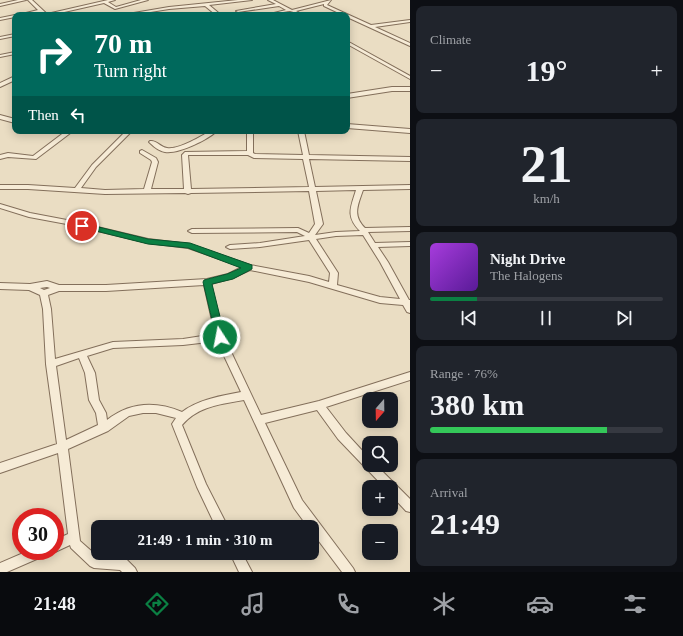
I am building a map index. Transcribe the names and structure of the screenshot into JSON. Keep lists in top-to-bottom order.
{
  "north": "bottom",
  "page": {
    "tile": [
      "Climate",
      ["21", "km/h"],
      ["Range · 76%", "380 km"],
      ["Arrival", "21:49"]
    ],
    "turn": ["70 m", "Turn right"],
    "heat": ["−", "19°", "+"],
    "then": "Then",
    "song": ["Night Drive", "The Halogens"],
    "map_buttons": ["+", "−"],
    "limit": "30",
    "trip": "21:49 · 1 min · 310 m",
    "tabs": "21:48"
  }
}
